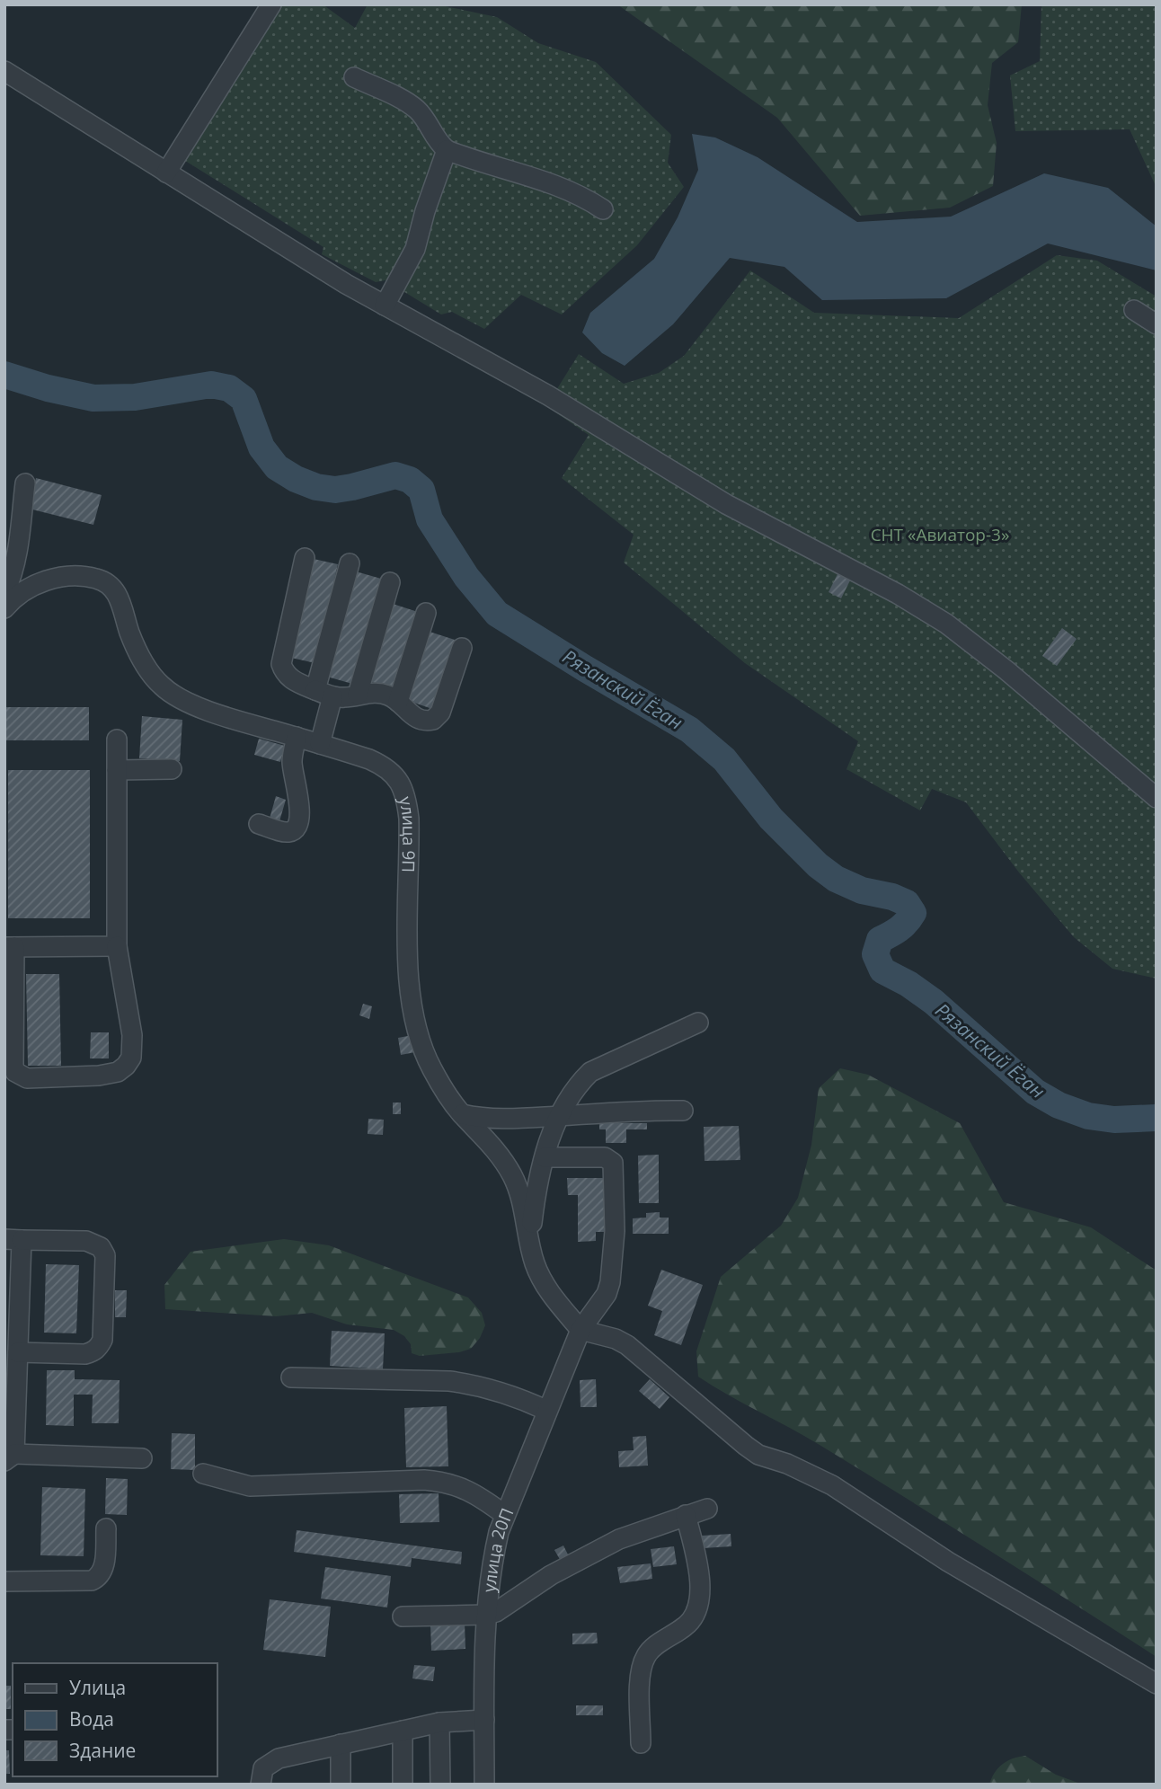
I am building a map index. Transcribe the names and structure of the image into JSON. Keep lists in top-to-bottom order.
{
  "streets": {
    "street": ["улица 9П", "улица 20П"]
  },
  "crossings": [
    ["улица 9П", "улица 20П"]
  ],
  "water": ["Рязанский Ёган"],
  "parks": ["СНТ «Авиатор-3»"],
  "legend": ["Улица", "Вода", "Здание"]
}
